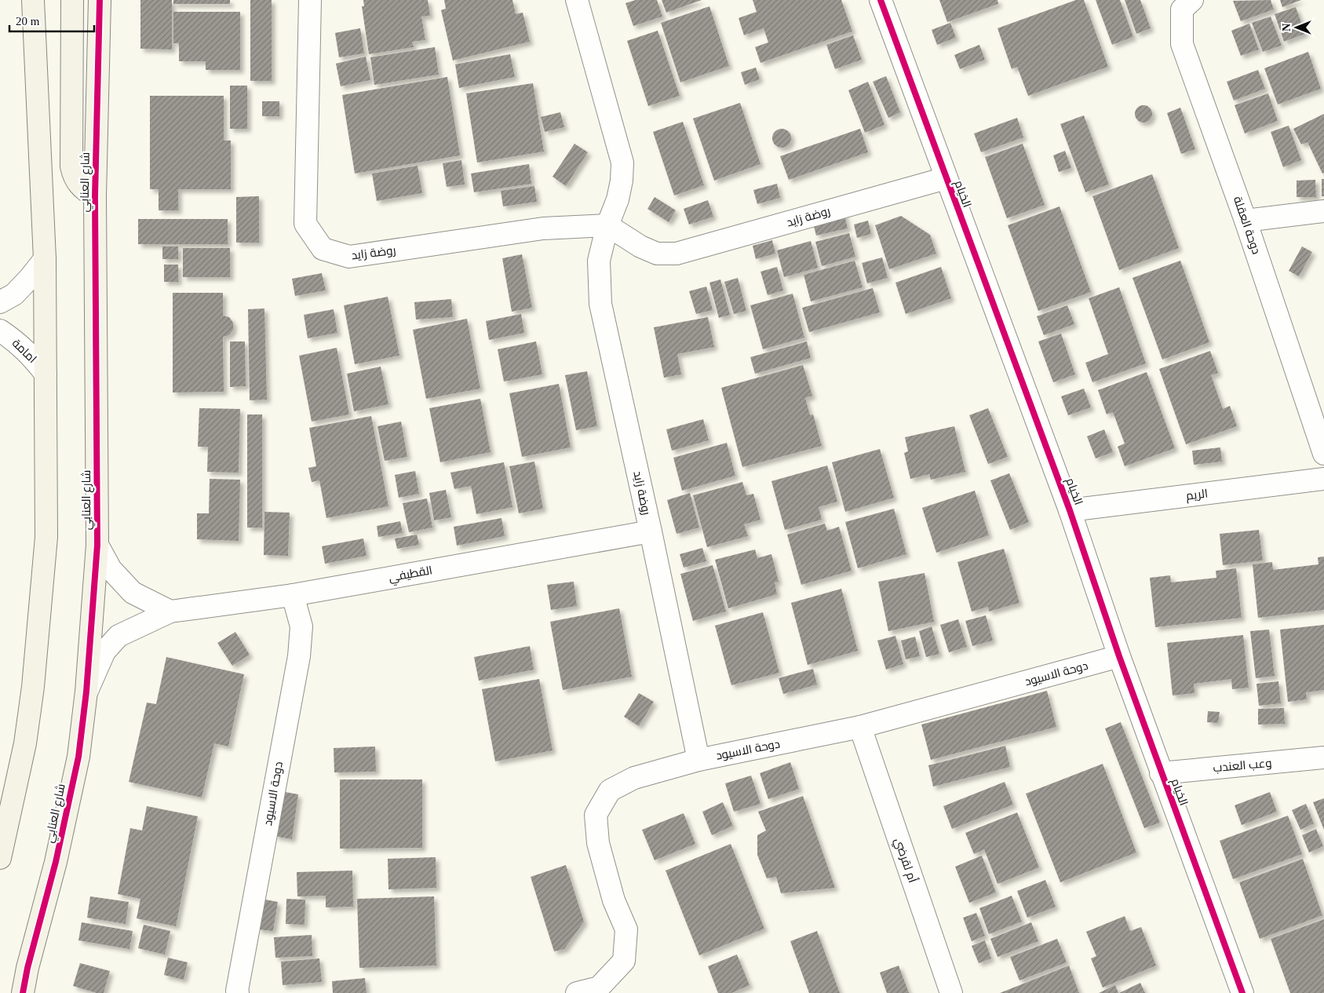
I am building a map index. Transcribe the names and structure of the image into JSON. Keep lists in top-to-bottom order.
{
  "streets": {
    "street": [
      "شارع العنابي",
      "الخيام",
      "روضة زايد",
      "دوحة العقلة",
      "امامة",
      "الريم",
      "القطيفي",
      "دوحة الاسيود",
      "وعب العندب",
      "أم لقرضي"
    ]
  },
  "crossings": [
    ["شارع العنابي", "القطيفي"],
    ["الخيام", "روضة زايد"],
    ["الخيام", "الريم"],
    ["الخيام", "دوحة الاسيود"],
    ["الخيام", "وعب العندب"],
    ["روضة زايد", "القطيفي"],
    ["روضة زايد", "دوحة الاسيود"],
    ["القطيفي", "دوحة الاسيود"],
    ["دوحة الاسيود", "أم لقرضي"]
  ],
  "scale_bar": "20 m",
  "north": "left"
}
